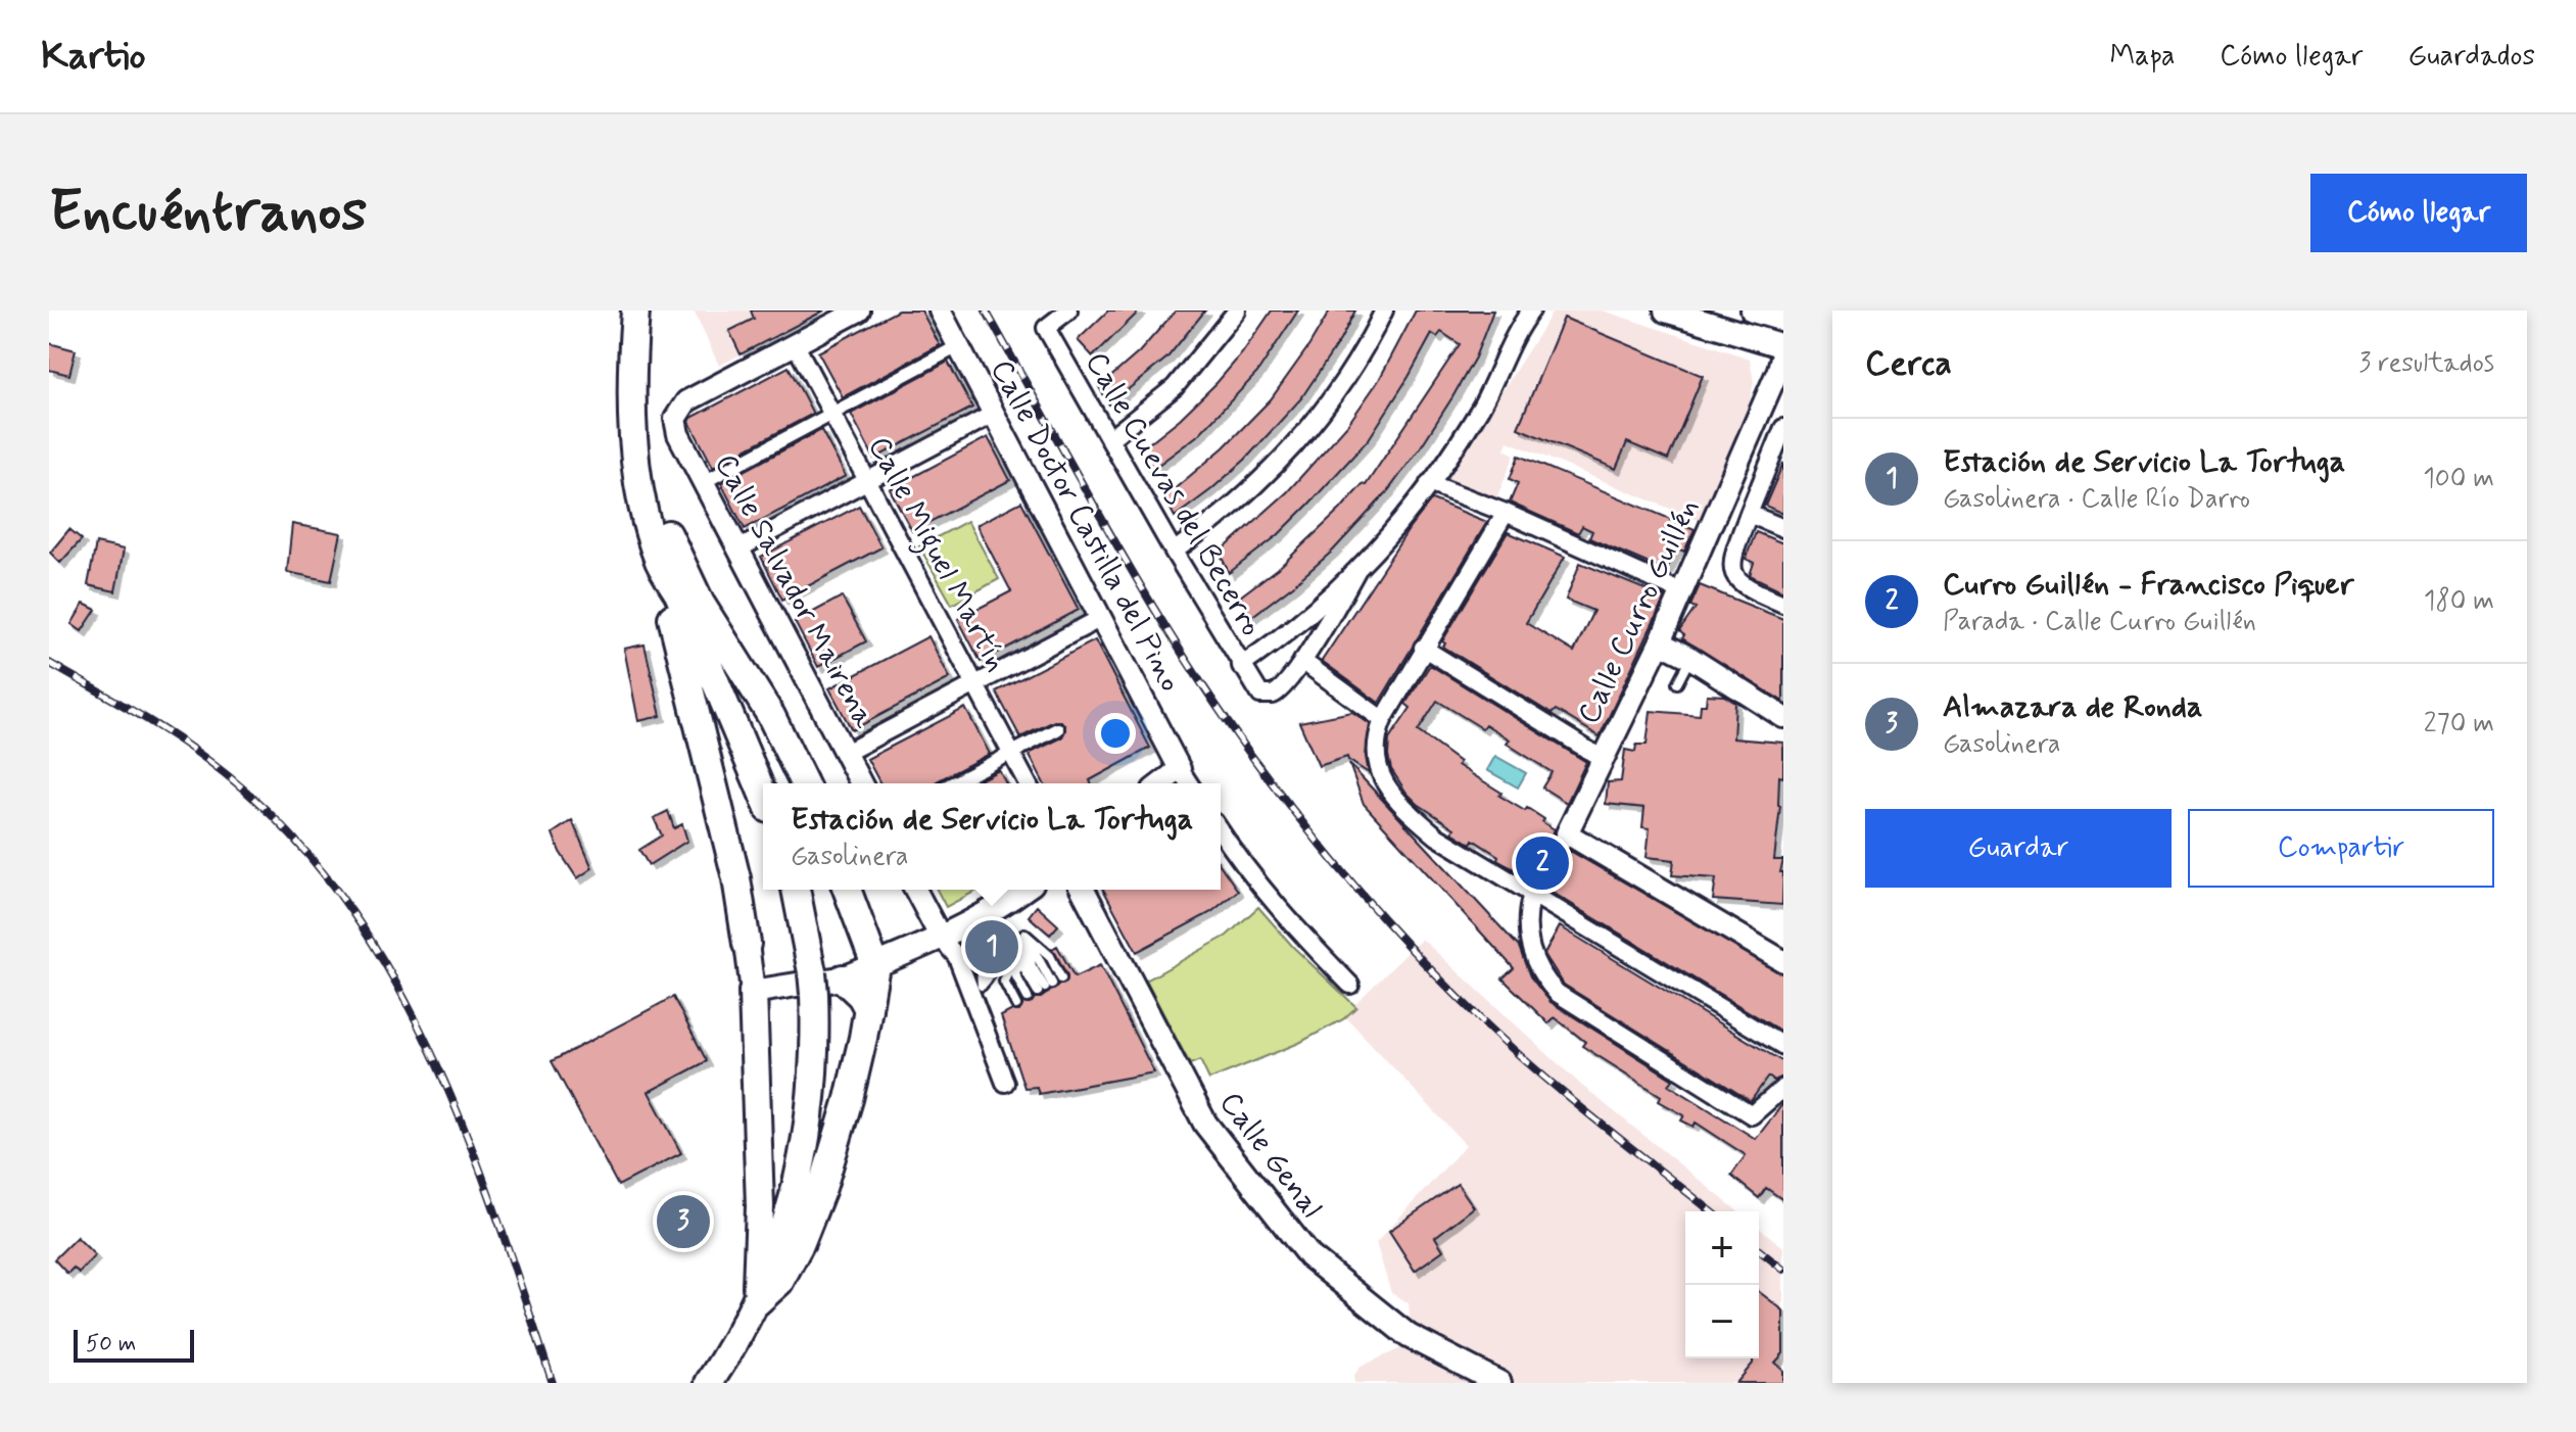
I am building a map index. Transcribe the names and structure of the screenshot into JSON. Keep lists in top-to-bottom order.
{
  "streets": {
    "main road": ["Calle Genal"],
    "street": [
      "Calle Cuevas del Becerro",
      "Calle Doctor Castilla del Pino",
      "Calle Miguel Martín",
      "Calle Salvador Mairena",
      "Calle Curro Guillén"
    ]
  },
  "crossings": [
    ["Calle Miguel Martín", "Calle Salvador Mairena"]
  ],
  "scale_bar": "50 m",
  "page": {
    "header": "Kartio",
    "nav": ["Mapa", "Cómo llegar", "Guardados"],
    "buttons": [
      "Cómo llegar",
      ["Guardar", "Compartir"]
    ],
    "title": "Encuéntranos",
    "heading": ["Cerca", "3 resultados"],
    "list": [
      {
        "mark": "1",
        "name": "Estación de Servicio La Tortuga",
        "note": "Gasolinera · Calle Río Darro",
        "value": "100 m"
      },
      {
        "mark": "2",
        "name": "Curro Guillén - Francisco Piquer",
        "note": "Parada · Calle Curro Guillén",
        "value": "180 m"
      },
      {
        "mark": "3",
        "name": "Almazara de Ronda",
        "note": "Gasolinera",
        "value": "270 m"
      }
    ],
    "popup": ["Estación de Servicio La Tortuga", "Gasolinera"],
    "pins": ["2", "1", "3"],
    "map_buttons": ["+", "−"],
    "scale": "50 m"
  }
}
